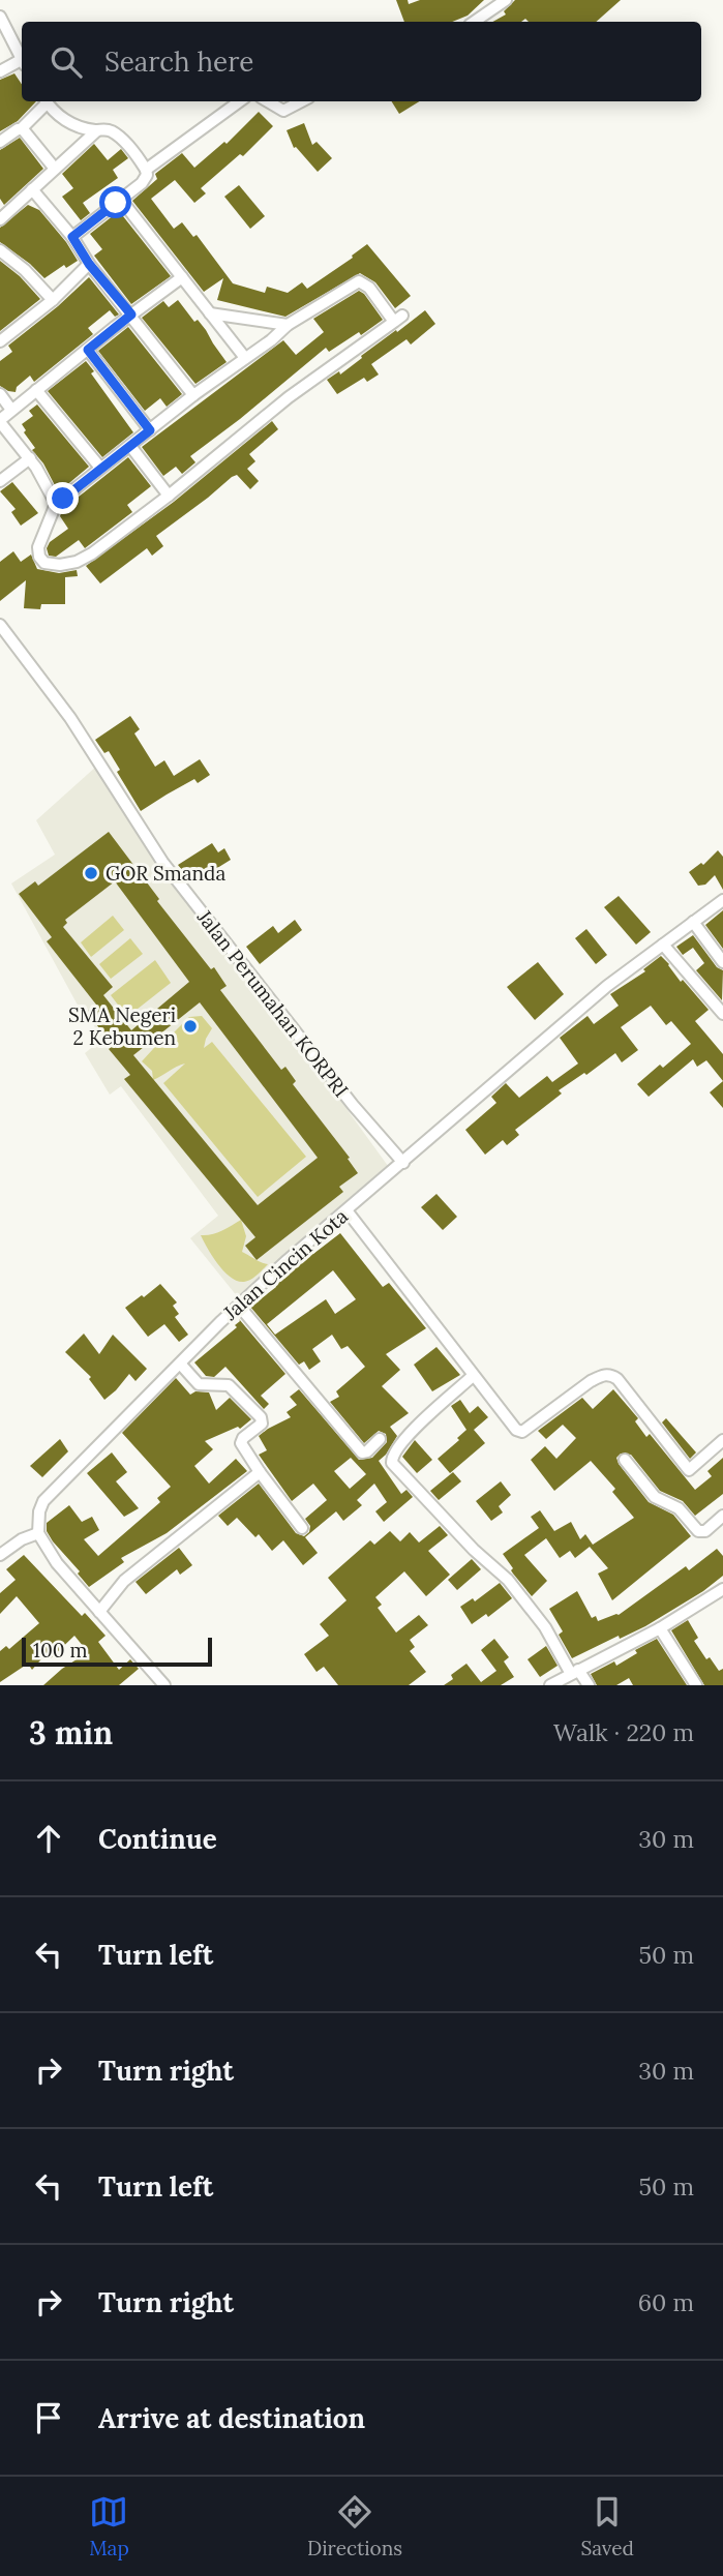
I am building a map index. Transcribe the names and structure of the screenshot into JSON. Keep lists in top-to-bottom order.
{
  "streets": {
    "street": ["Jalan Perumahan KORPRI", "Jalan Cincin Kota"]
  },
  "crossings": [
    ["Jalan Perumahan KORPRI", "Jalan Cincin Kota"]
  ],
  "places": ["GOR Smanda", "SMA Negeri 2 Kebumen"],
  "scale_bar": "100 m",
  "page": {
    "search": "Search here",
    "scale": "100 m",
    "heading": ["3 min", "Walk · 220 m"],
    "list": [
      ["Continue", "30 m"],
      ["Turn left", "50 m"],
      ["Turn right", "30 m"],
      ["Turn left", "50 m"],
      ["Turn right", "60 m"],
      "Arrive at destination"
    ],
    "nav": ["Map", "Directions", "Saved"]
  }
}
